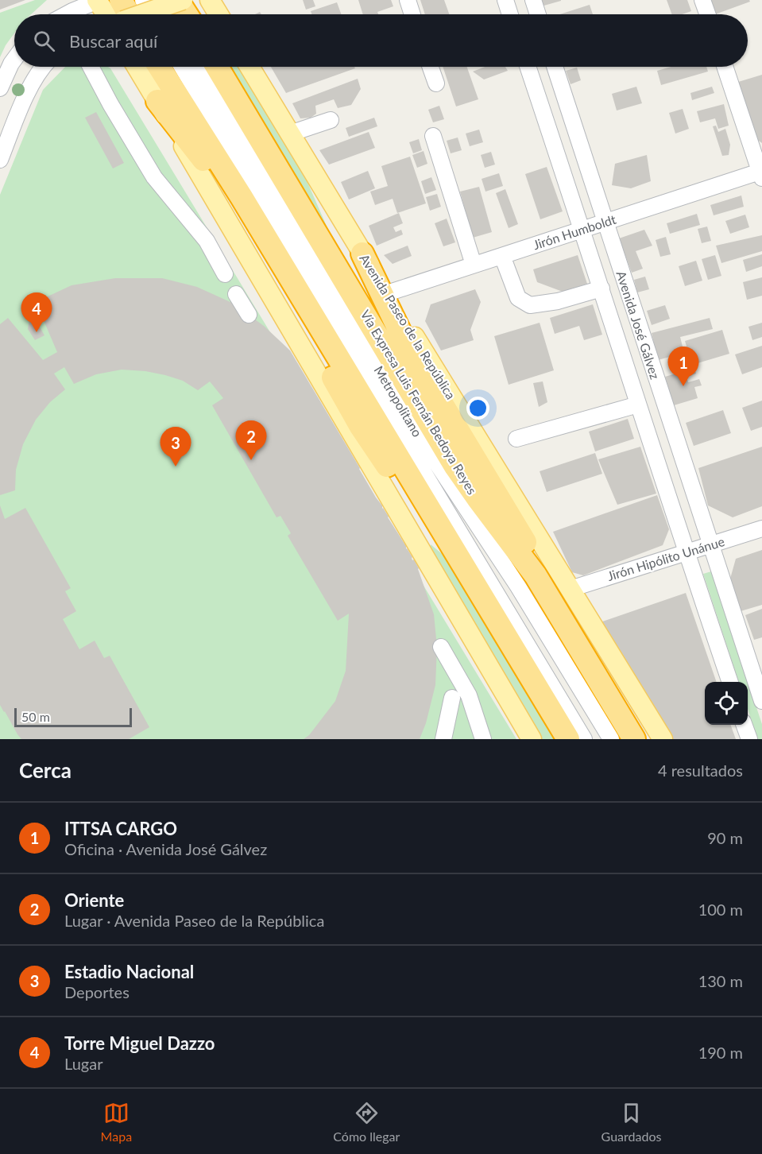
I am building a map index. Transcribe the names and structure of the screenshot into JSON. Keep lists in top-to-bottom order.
{
  "streets": {
    "highway": ["Vía Expresa Luis Fernán Bedoya Reyes"],
    "main road": ["Avenida Paseo de la República"],
    "street": [
      "Jirón Humboldt",
      "Avenida José Gálvez",
      "Metropolitano",
      "Jirón Hipólito Unánue"
    ]
  },
  "crossings": [
    ["Jirón Humboldt", "Avenida José Gálvez"],
    ["Jirón Humboldt", "Avenida Paseo de la República"],
    ["Avenida José Gálvez", "Jirón Hipólito Unánue"],
    ["Avenida Paseo de la República", "Jirón Hipólito Unánue"]
  ],
  "scale_bar": "50 m",
  "page": {
    "search": "Buscar aquí",
    "pins": [
      "4",
      "1",
      "2",
      "3"
    ],
    "scale": "50 m",
    "heading": ["Cerca", "4 resultados"],
    "list": [
      {
        "mark": "1",
        "name": "ITTSA CARGO",
        "note": "Oficina · Avenida José Gálvez",
        "value": "90 m"
      },
      {
        "mark": "2",
        "name": "Oriente",
        "note": "Lugar · Avenida Paseo de la República",
        "value": "100 m"
      },
      {
        "mark": "3",
        "name": "Estadio Nacional",
        "note": "Deportes",
        "value": "130 m"
      },
      {
        "mark": "4",
        "name": "Torre Miguel Dazzo",
        "note": "Lugar",
        "value": "190 m"
      }
    ],
    "nav": ["Mapa", "Cómo llegar", "Guardados"]
  }
}
